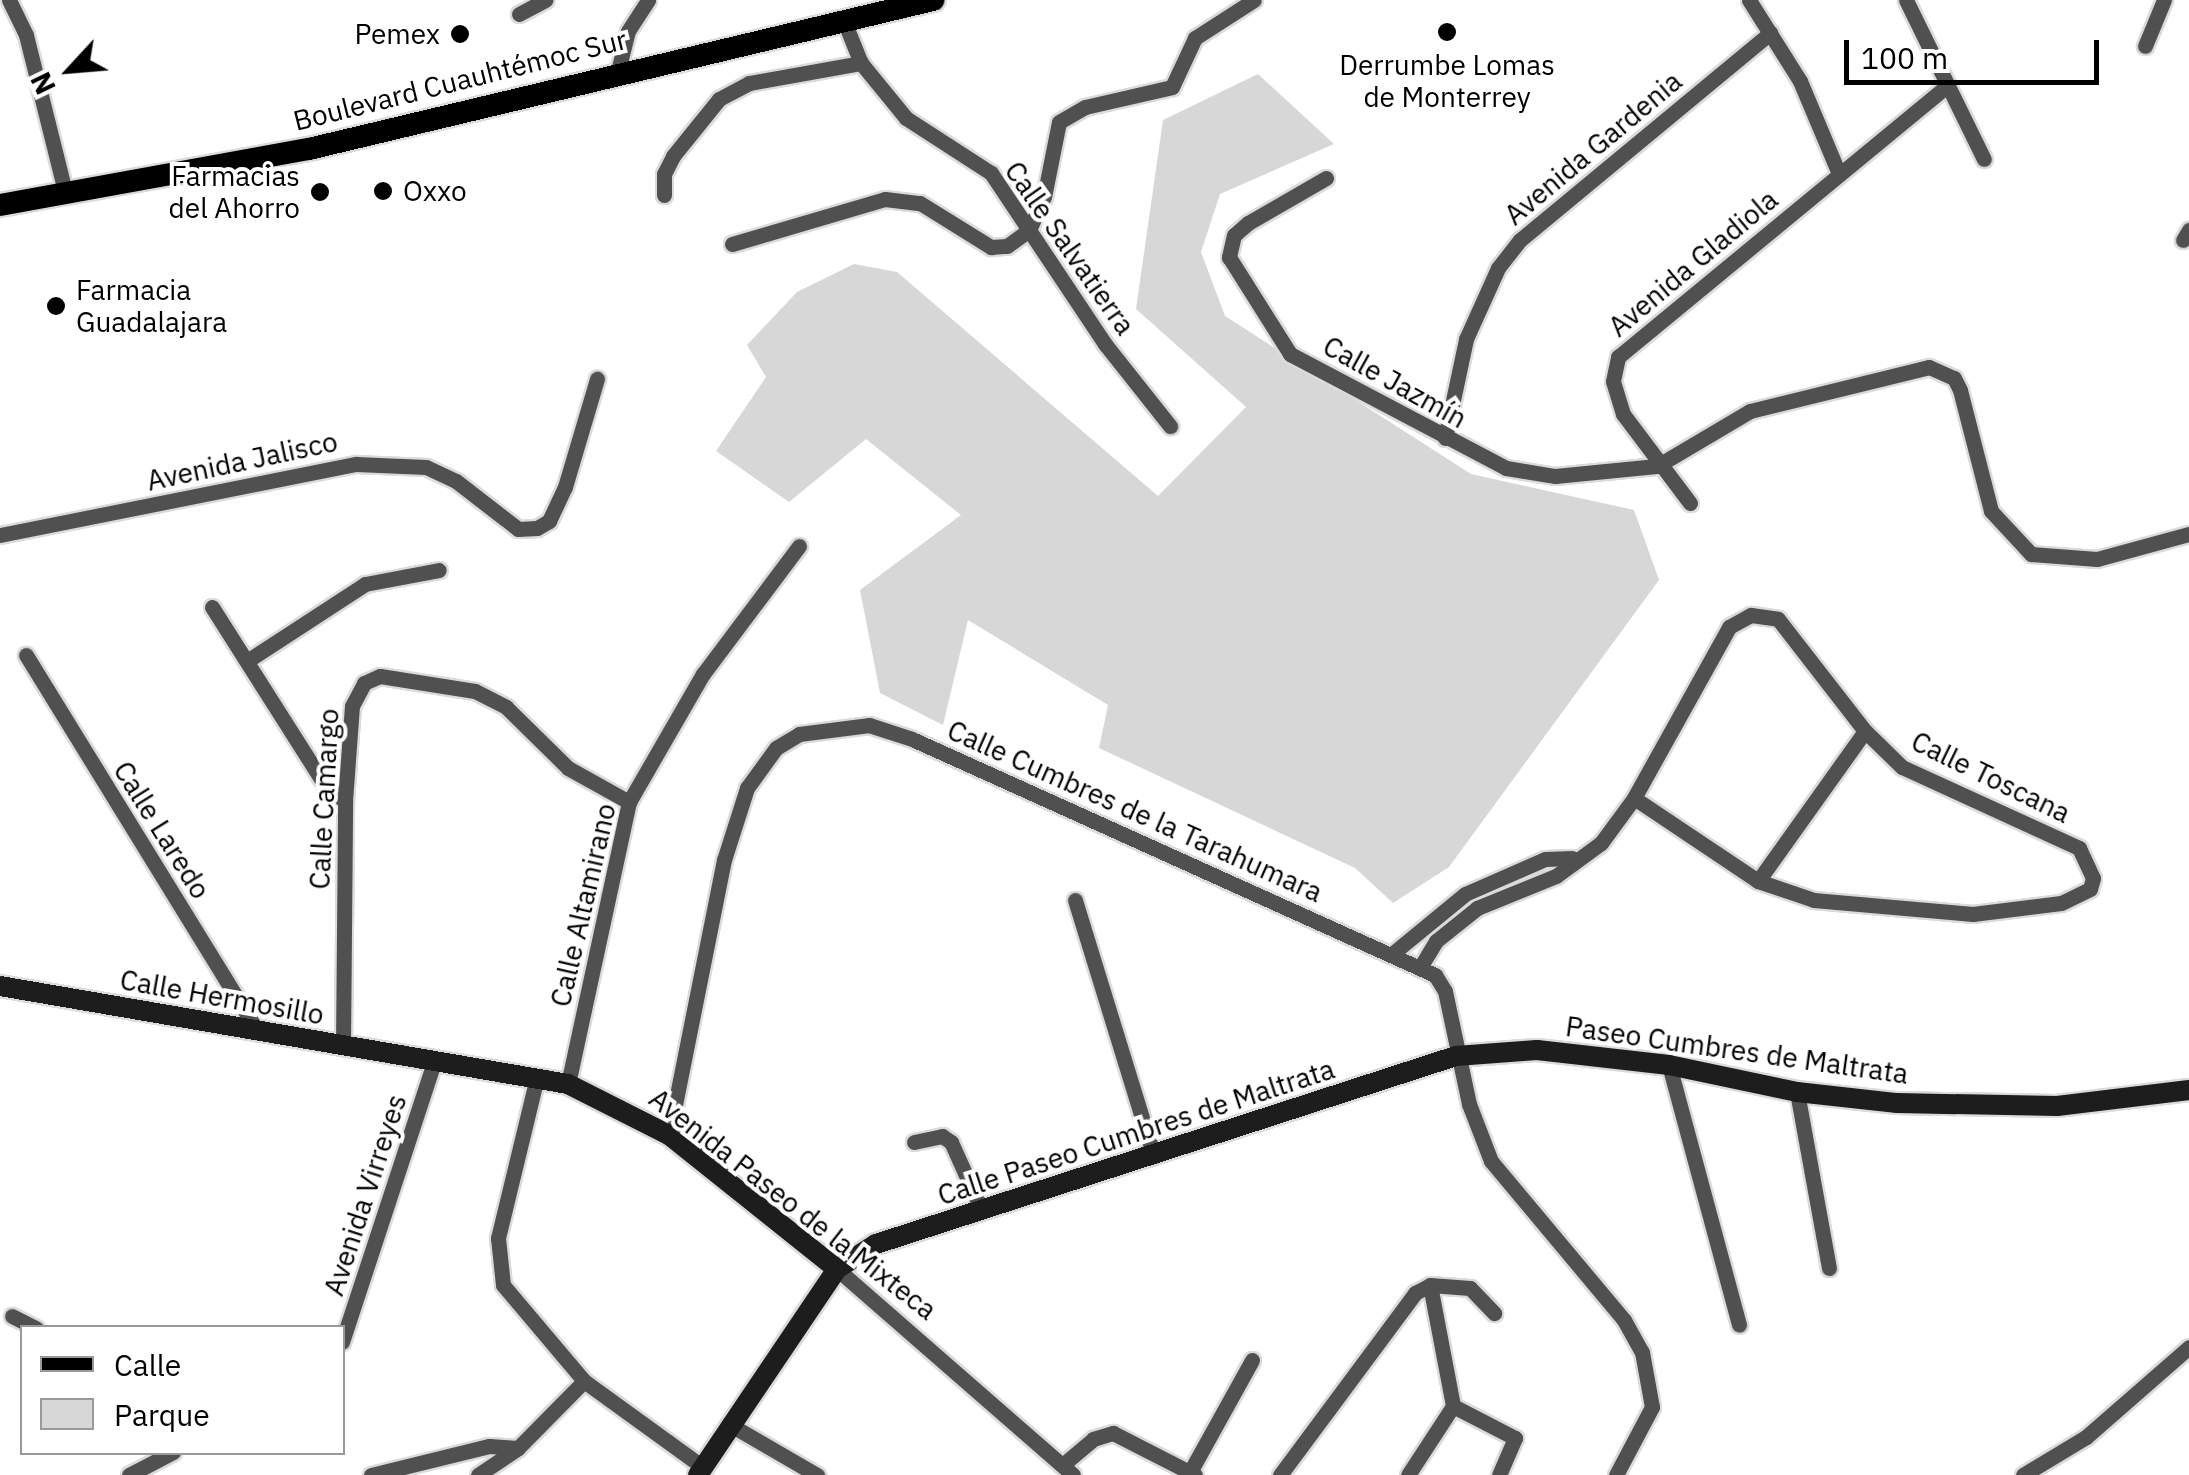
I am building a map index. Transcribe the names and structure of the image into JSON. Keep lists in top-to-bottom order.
{
  "streets": {
    "main road": ["Boulevard Cuauhtémoc Sur"],
    "street": [
      "Avenida Gardenia",
      "Calle Salvatierra",
      "Avenida Gladiola",
      "Calle Jazmín",
      "Avenida Jalisco",
      "Calle Toscana",
      "Calle Camargo",
      "Calle Cumbres de la Tarahumara",
      "Calle Laredo",
      "Calle Altamirano",
      "Calle Hermosillo",
      "Paseo Cumbres de Maltrata",
      "Calle Paseo Cumbres de Maltrata",
      "Avenida Virreyes",
      "Avenida Paseo de la Mixteca"
    ]
  },
  "crossings": [
    ["Boulevard Cuauhtémoc Sur", "Calle Salvatierra"],
    ["Avenida Gardenia", "Calle Jazmín"],
    ["Avenida Gladiola", "Calle Jazmín"],
    ["Calle Toscana", "Calle Cumbres de la Tarahumara"],
    ["Calle Camargo", "Calle Altamirano"],
    ["Calle Camargo", "Calle Hermosillo"],
    ["Calle Cumbres de la Tarahumara", "Avenida Paseo de la Mixteca"],
    ["Calle Laredo", "Calle Hermosillo"],
    ["Calle Altamirano", "Avenida Paseo de la Mixteca"],
    ["Calle Hermosillo", "Avenida Virreyes"],
    ["Calle Hermosillo", "Avenida Paseo de la Mixteca"],
    ["Paseo Cumbres de Maltrata", "Calle Paseo Cumbres de Maltrata"],
    ["Calle Paseo Cumbres de Maltrata", "Avenida Paseo de la Mixteca"],
    ["Avenida Virreyes", "Avenida Paseo de la Mixteca"]
  ],
  "places": [
    "Derrumbe Lomas de Monterrey",
    "Pemex",
    "Oxxo",
    "Farmacias del Ahorro",
    "Farmacia Guadalajara"
  ],
  "legend": ["Calle", "Parque"],
  "scale_bar": "100 m",
  "north": "bottom left"
}
